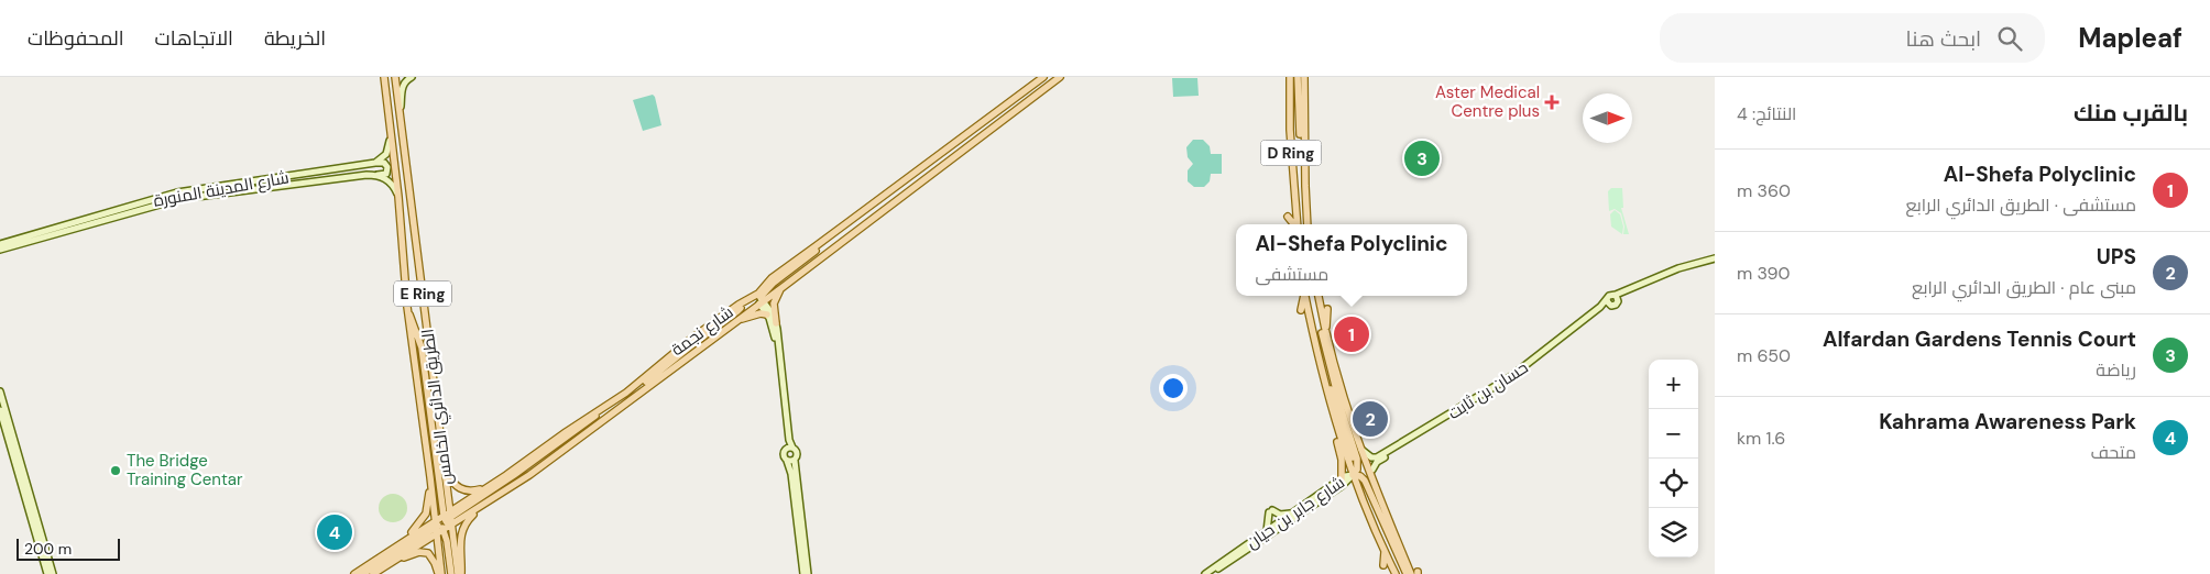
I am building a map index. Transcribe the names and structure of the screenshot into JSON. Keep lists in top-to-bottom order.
{
  "streets": {
    "main road": [
      "D Ring",
      "E Ring",
      "شارع نجمة",
      "الطريق الدائري الخامس"
    ],
    "street": ["شارع المدينة المنورة", "حسان بن ثابت", "شارع جابر بن حيان"]
  },
  "crossings": [
    ["شارع نجمة", "الطريق الدائري الخامس"]
  ],
  "places": {
    "health": ["Aster Medical Centre plus"],
    "other": ["The Bridge Training Centar"]
  },
  "scale_bar": "200 m",
  "north": "right",
  "page": {
    "header": "Mapleaf",
    "search": "ابحث هنا",
    "nav": ["الخريطة", "الاتجاهات", "المحفوظات"],
    "heading": ["بالقرب منك", "النتائج: 4"],
    "pins": [
      "3",
      "1",
      "2",
      "4"
    ],
    "list": [
      {
        "mark": "1",
        "name": "Al-Shefa Polyclinic",
        "note": "مستشفى · الطريق الدائري الرابع",
        "value": "360 m"
      },
      {
        "mark": "2",
        "name": "UPS",
        "note": "مبنى عام · الطريق الدائري الرابع",
        "value": "390 m"
      },
      {
        "mark": "3",
        "name": "Alfardan Gardens Tennis Court",
        "note": "رياضة",
        "value": "650 m"
      },
      {
        "mark": "4",
        "name": "Kahrama Awareness Park",
        "note": "متحف",
        "value": "1.6 km"
      }
    ],
    "popup": ["Al-Shefa Polyclinic", "مستشفى"],
    "map_buttons": ["+", "−"],
    "scale": "200 m"
  }
}
